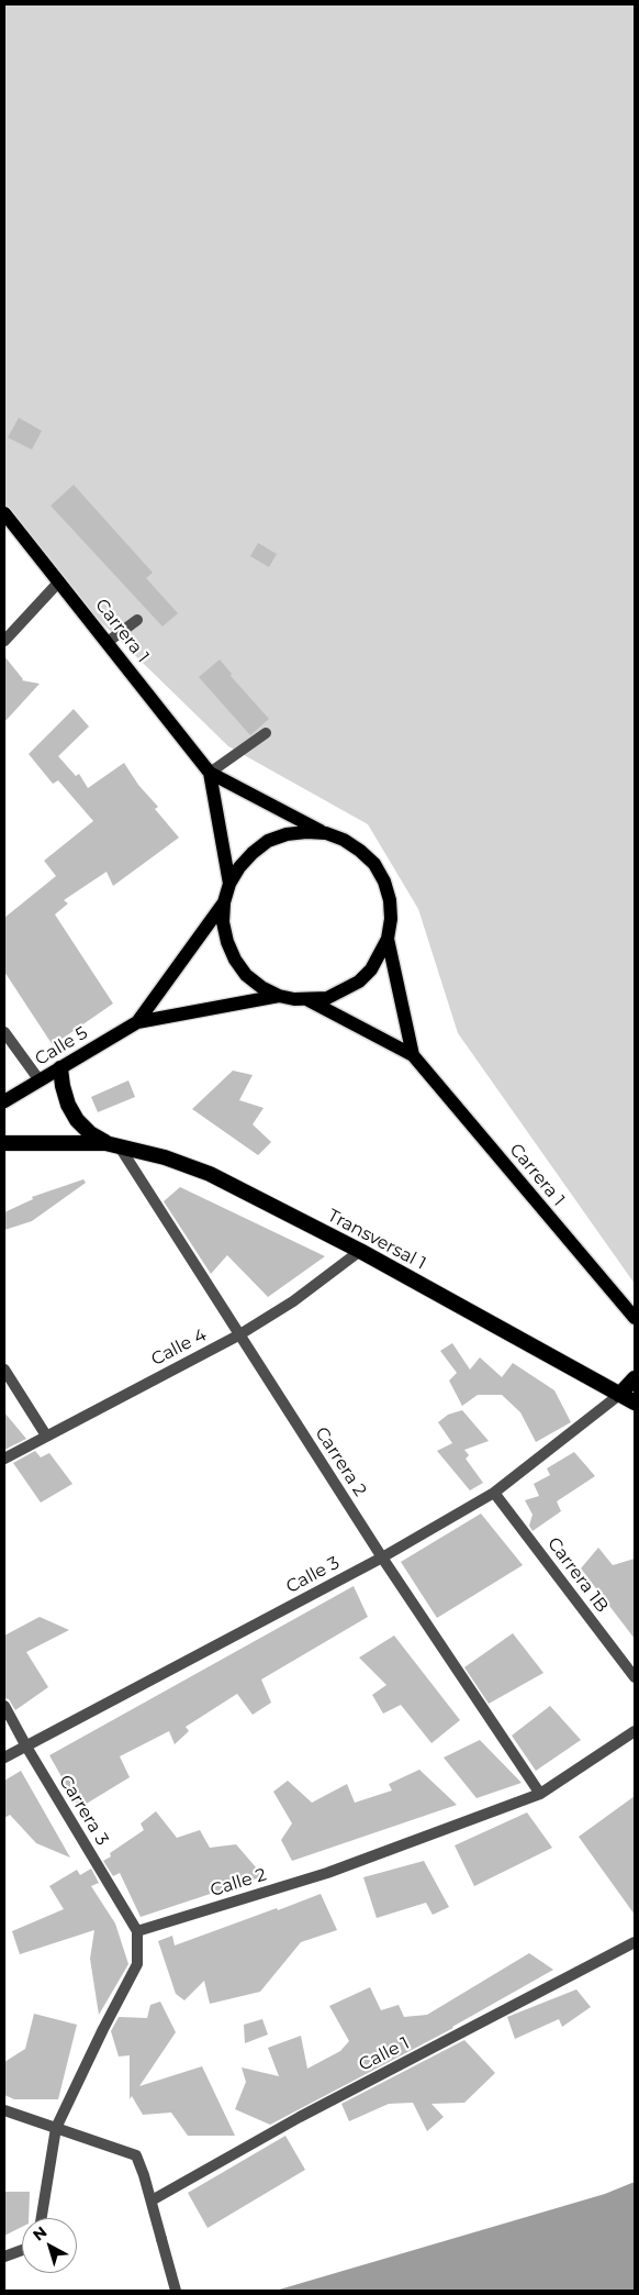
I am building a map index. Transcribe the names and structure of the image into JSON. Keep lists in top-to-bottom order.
{
  "streets": {
    "highway": ["Transversal 1"],
    "main road": ["Carrera 1", "Calle 5"],
    "street": [
      "Calle 4",
      "Carrera 2",
      "Calle 3",
      "Carrera 1B",
      "Carrera 3",
      "Calle 2",
      "Calle 1"
    ]
  },
  "crossings": [
    ["Carrera 1", "Calle 5"],
    ["Calle 5", "Transversal 1"],
    ["Transversal 1", "Calle 4"],
    ["Transversal 1", "Carrera 2"],
    ["Transversal 1", "Calle 3"],
    ["Calle 4", "Carrera 2"],
    ["Carrera 2", "Calle 3"],
    ["Carrera 2", "Calle 2"],
    ["Calle 3", "Carrera 1B"],
    ["Calle 3", "Carrera 3"],
    ["Carrera 3", "Calle 2"]
  ],
  "north": "top left"
}
